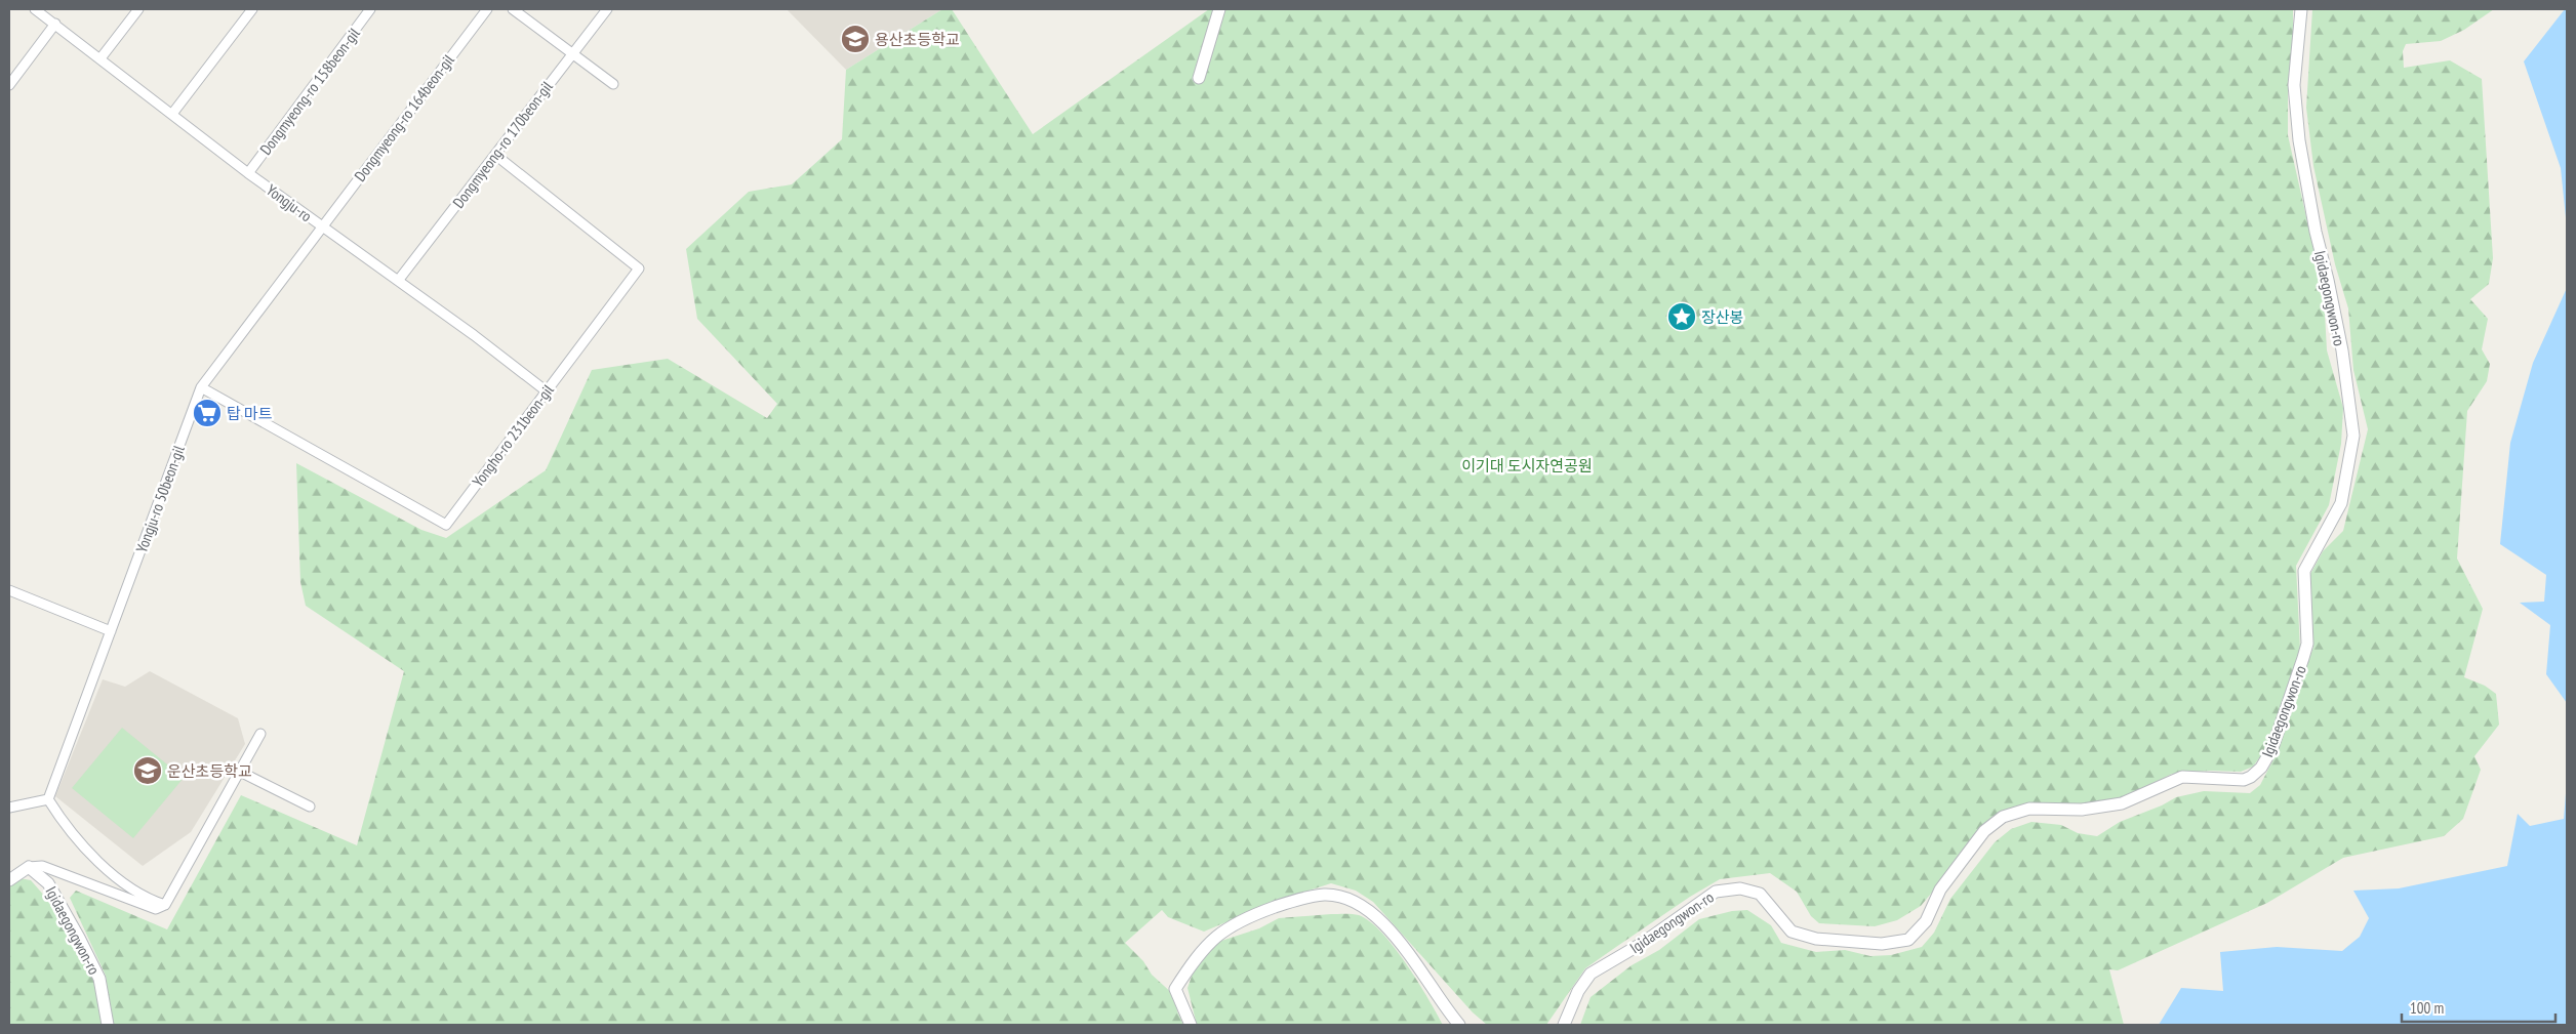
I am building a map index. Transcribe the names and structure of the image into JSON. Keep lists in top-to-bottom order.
{
  "streets": {
    "street": [
      "Dongmyeong-ro 158beon-gil",
      "Dongmyeong-ro 164beon-gil",
      "Dongmyeong-ro 170beon-gil",
      "Yongju-ro",
      "Igidaegongwon-ro",
      "Yongho-ro 231beon-gil",
      "Yongju-ro 50beon-gil"
    ]
  },
  "crossings": [
    ["Dongmyeong-ro 158beon-gil", "Yongju-ro"],
    ["Dongmyeong-ro 164beon-gil", "Yongju-ro"],
    ["Dongmyeong-ro 164beon-gil", "Yongju-ro 50beon-gil"],
    ["Dongmyeong-ro 170beon-gil", "Yongju-ro"],
    ["Dongmyeong-ro 170beon-gil", "Yongho-ro 231beon-gil"],
    ["Yongju-ro", "Yongho-ro 231beon-gil"],
    ["Yongju-ro", "Yongju-ro 50beon-gil"],
    ["Yongho-ro 231beon-gil", "Yongju-ro 50beon-gil"]
  ],
  "parks": ["이기대 도시자연공원"],
  "places": {
    "school or university": ["용산초등학교", "운산초등학교"],
    "place": ["장산봉"],
    "supermarket": ["탑 마트"]
  },
  "scale_bar": "100 m"
}
